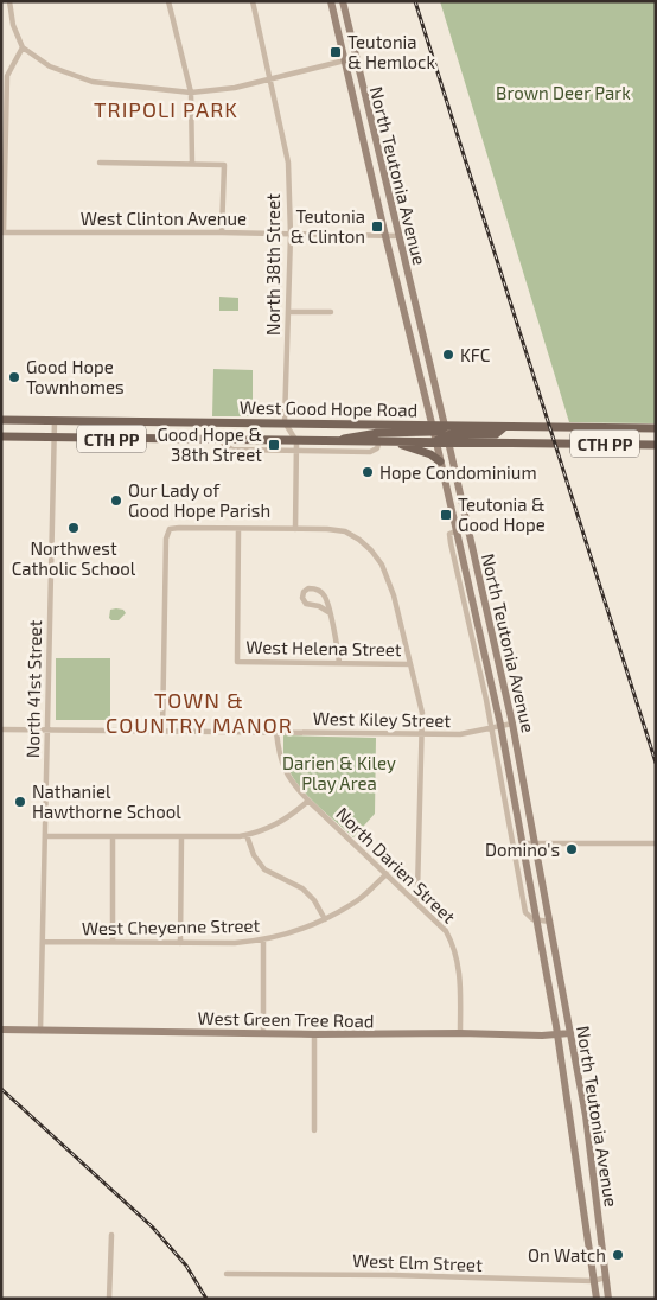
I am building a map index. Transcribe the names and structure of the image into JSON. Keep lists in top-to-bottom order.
{
  "streets": {
    "main road": [
      "North Teutonia Avenue",
      "West Good Hope Road",
      "CTH PP",
      "West Green Tree Road"
    ],
    "street": [
      "West Clinton Avenue",
      "North 38th Street",
      "West Helena Street",
      "North 41st Street",
      "West Kiley Street",
      "North Darien Street",
      "West Cheyenne Street",
      "West Elm Street"
    ]
  },
  "crossings": [
    ["North Teutonia Avenue", "West Clinton Avenue"],
    ["North Teutonia Avenue", "West Good Hope Road"],
    ["North Teutonia Avenue", "CTH PP"],
    ["North Teutonia Avenue", "West Kiley Street"],
    ["North Teutonia Avenue", "West Green Tree Road"],
    ["North Teutonia Avenue", "West Elm Street"],
    ["West Clinton Avenue", "North 38th Street"],
    ["North 38th Street", "West Good Hope Road"],
    ["West Good Hope Road", "North 41st Street"],
    ["North 41st Street", "West Kiley Street"],
    ["North 41st Street", "West Cheyenne Street"],
    ["North 41st Street", "West Green Tree Road"],
    ["West Kiley Street", "North Darien Street"],
    ["North Darien Street", "West Cheyenne Street"],
    ["North Darien Street", "West Green Tree Road"]
  ],
  "districts": ["TRIPOLI PARK", "TOWN & COUNTRY MANOR"],
  "parks": ["Brown Deer Park", "Darien & Kiley Play Area"],
  "places": {
    "transit": [
      "Teutonia & Hemlock",
      "Teutonia & Clinton",
      "Good Hope & 38th Street",
      "Teutonia & Good Hope"
    ],
    "other": [
      "KFC",
      "Good Hope Townhomes",
      "Hope Condominium",
      "Our Lady of Good Hope Parish",
      "Northwest Catholic School",
      "Nathaniel Hawthorne School",
      "Domino's",
      "On Watch"
    ]
  }
}
